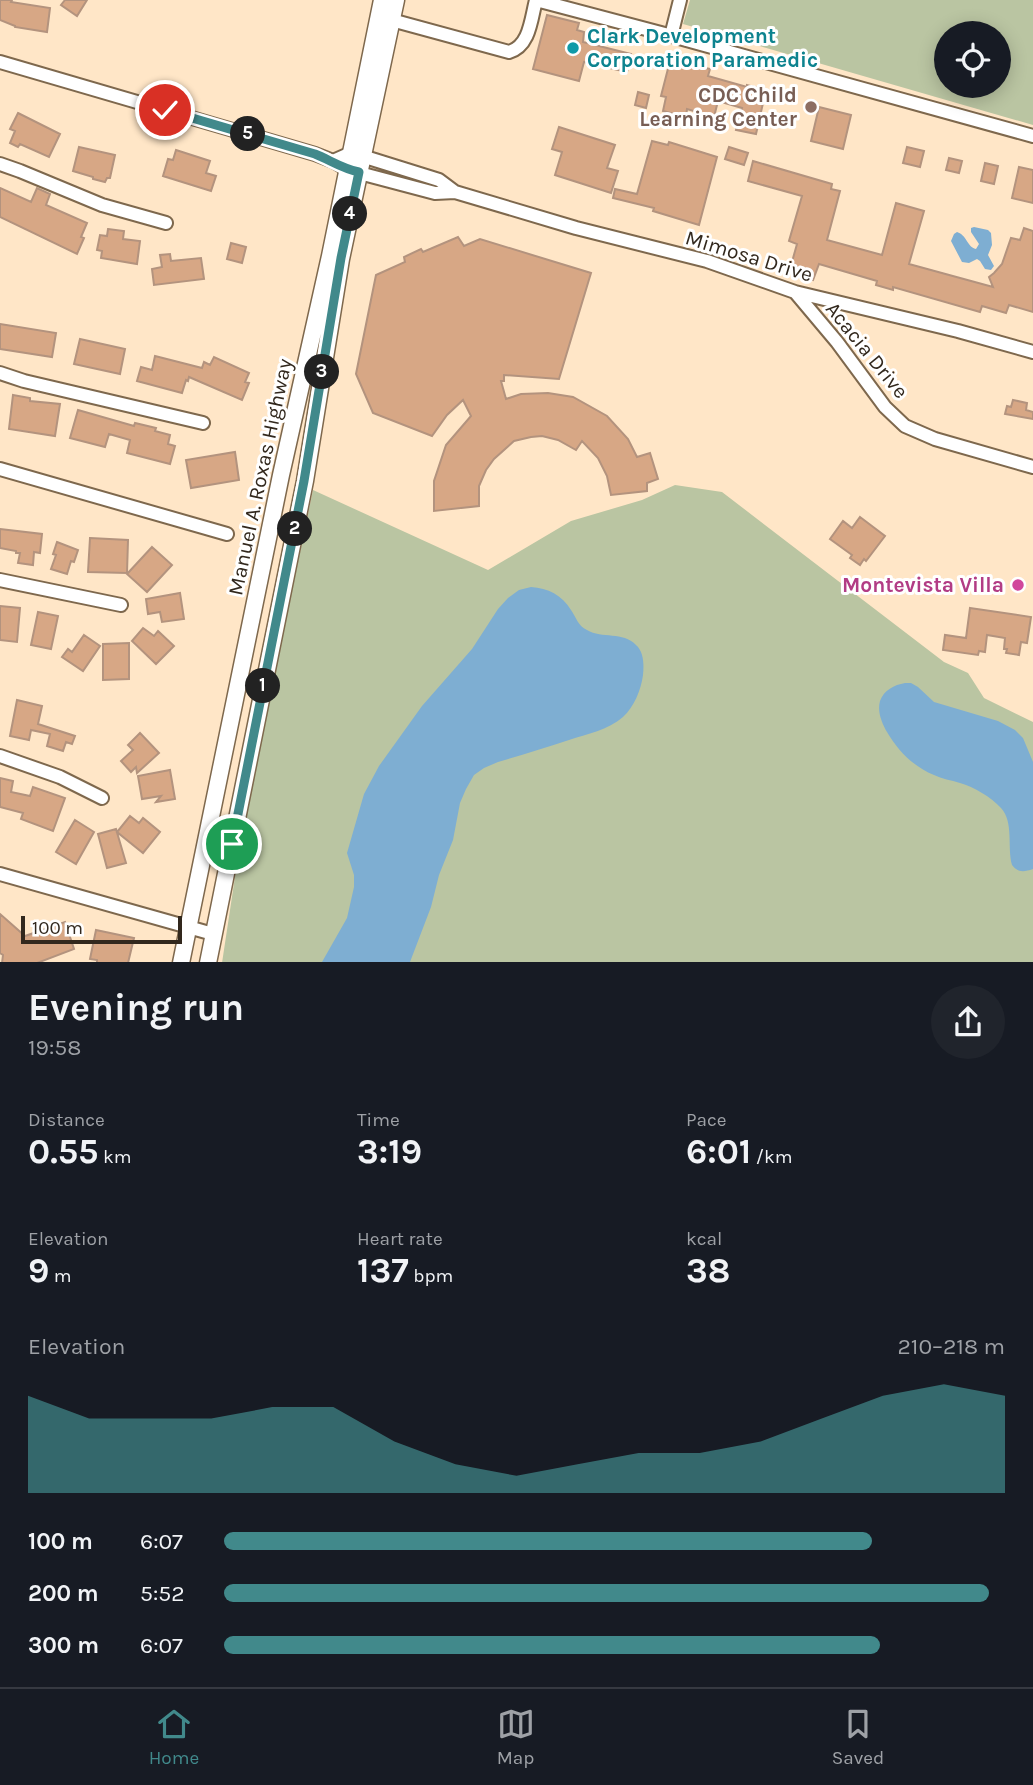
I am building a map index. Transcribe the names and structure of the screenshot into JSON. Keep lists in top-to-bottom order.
{
  "streets": {
    "main road": ["Manuel A. Roxas Highway"],
    "street": ["Mimosa Drive", "Acacia Drive"]
  },
  "crossings": [
    ["Mimosa Drive", "Acacia Drive"],
    ["Mimosa Drive", "Manuel A. Roxas Highway"]
  ],
  "places": ["Clark Development Corporation Paramedic", "CDC Child Learning Center", "Montevista Villa"],
  "scale_bar": "100 m",
  "page": {
    "pins": [
      "5",
      "4",
      "3",
      "2",
      "1"
    ],
    "scale": "100 m",
    "heading": ["Evening run", "19:58"],
    "stats": [
      ["Distance", "0.55 km"],
      ["Time", "3:19"],
      ["Pace", "6:01 /km"],
      ["Elevation", "9 m"],
      ["Heart rate", "137 bpm"],
      ["kcal", "38"]
    ],
    "chart": ["Elevation", "210–218 m"],
    "list": [
      {
        "name": "100 m",
        "note": "6:07"
      },
      {
        "name": "200 m",
        "note": "5:52"
      },
      {
        "name": "300 m",
        "note": "6:07"
      }
    ],
    "tabs": ["Home", "Map", "Saved"]
  }
}
